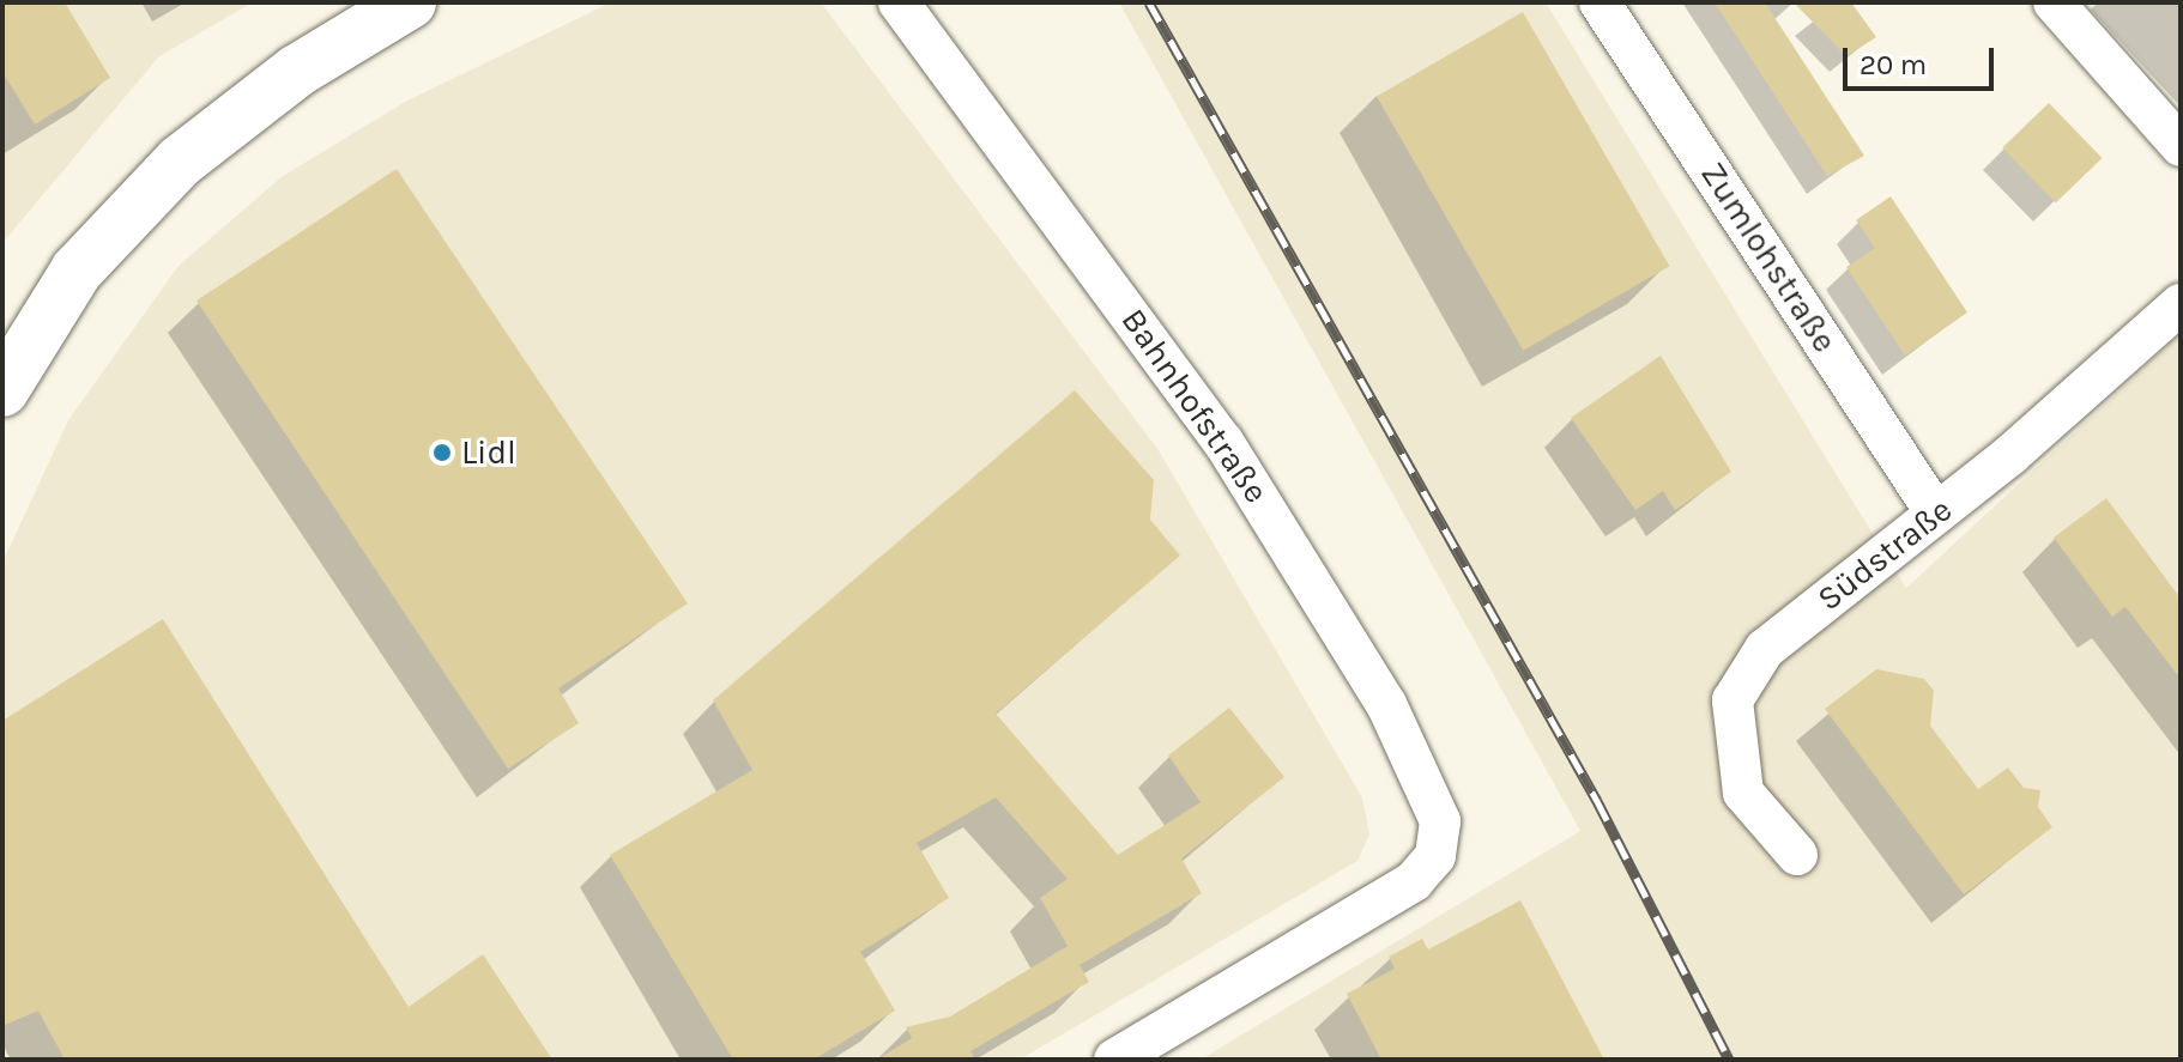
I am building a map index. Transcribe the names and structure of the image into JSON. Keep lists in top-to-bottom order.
{
  "streets": {
    "street": ["Zumlohstraße", "Bahnhofstraße", "Südstraße"]
  },
  "crossings": [
    ["Zumlohstraße", "Südstraße"]
  ],
  "places": ["Lidl"],
  "scale_bar": "20 m"
}
